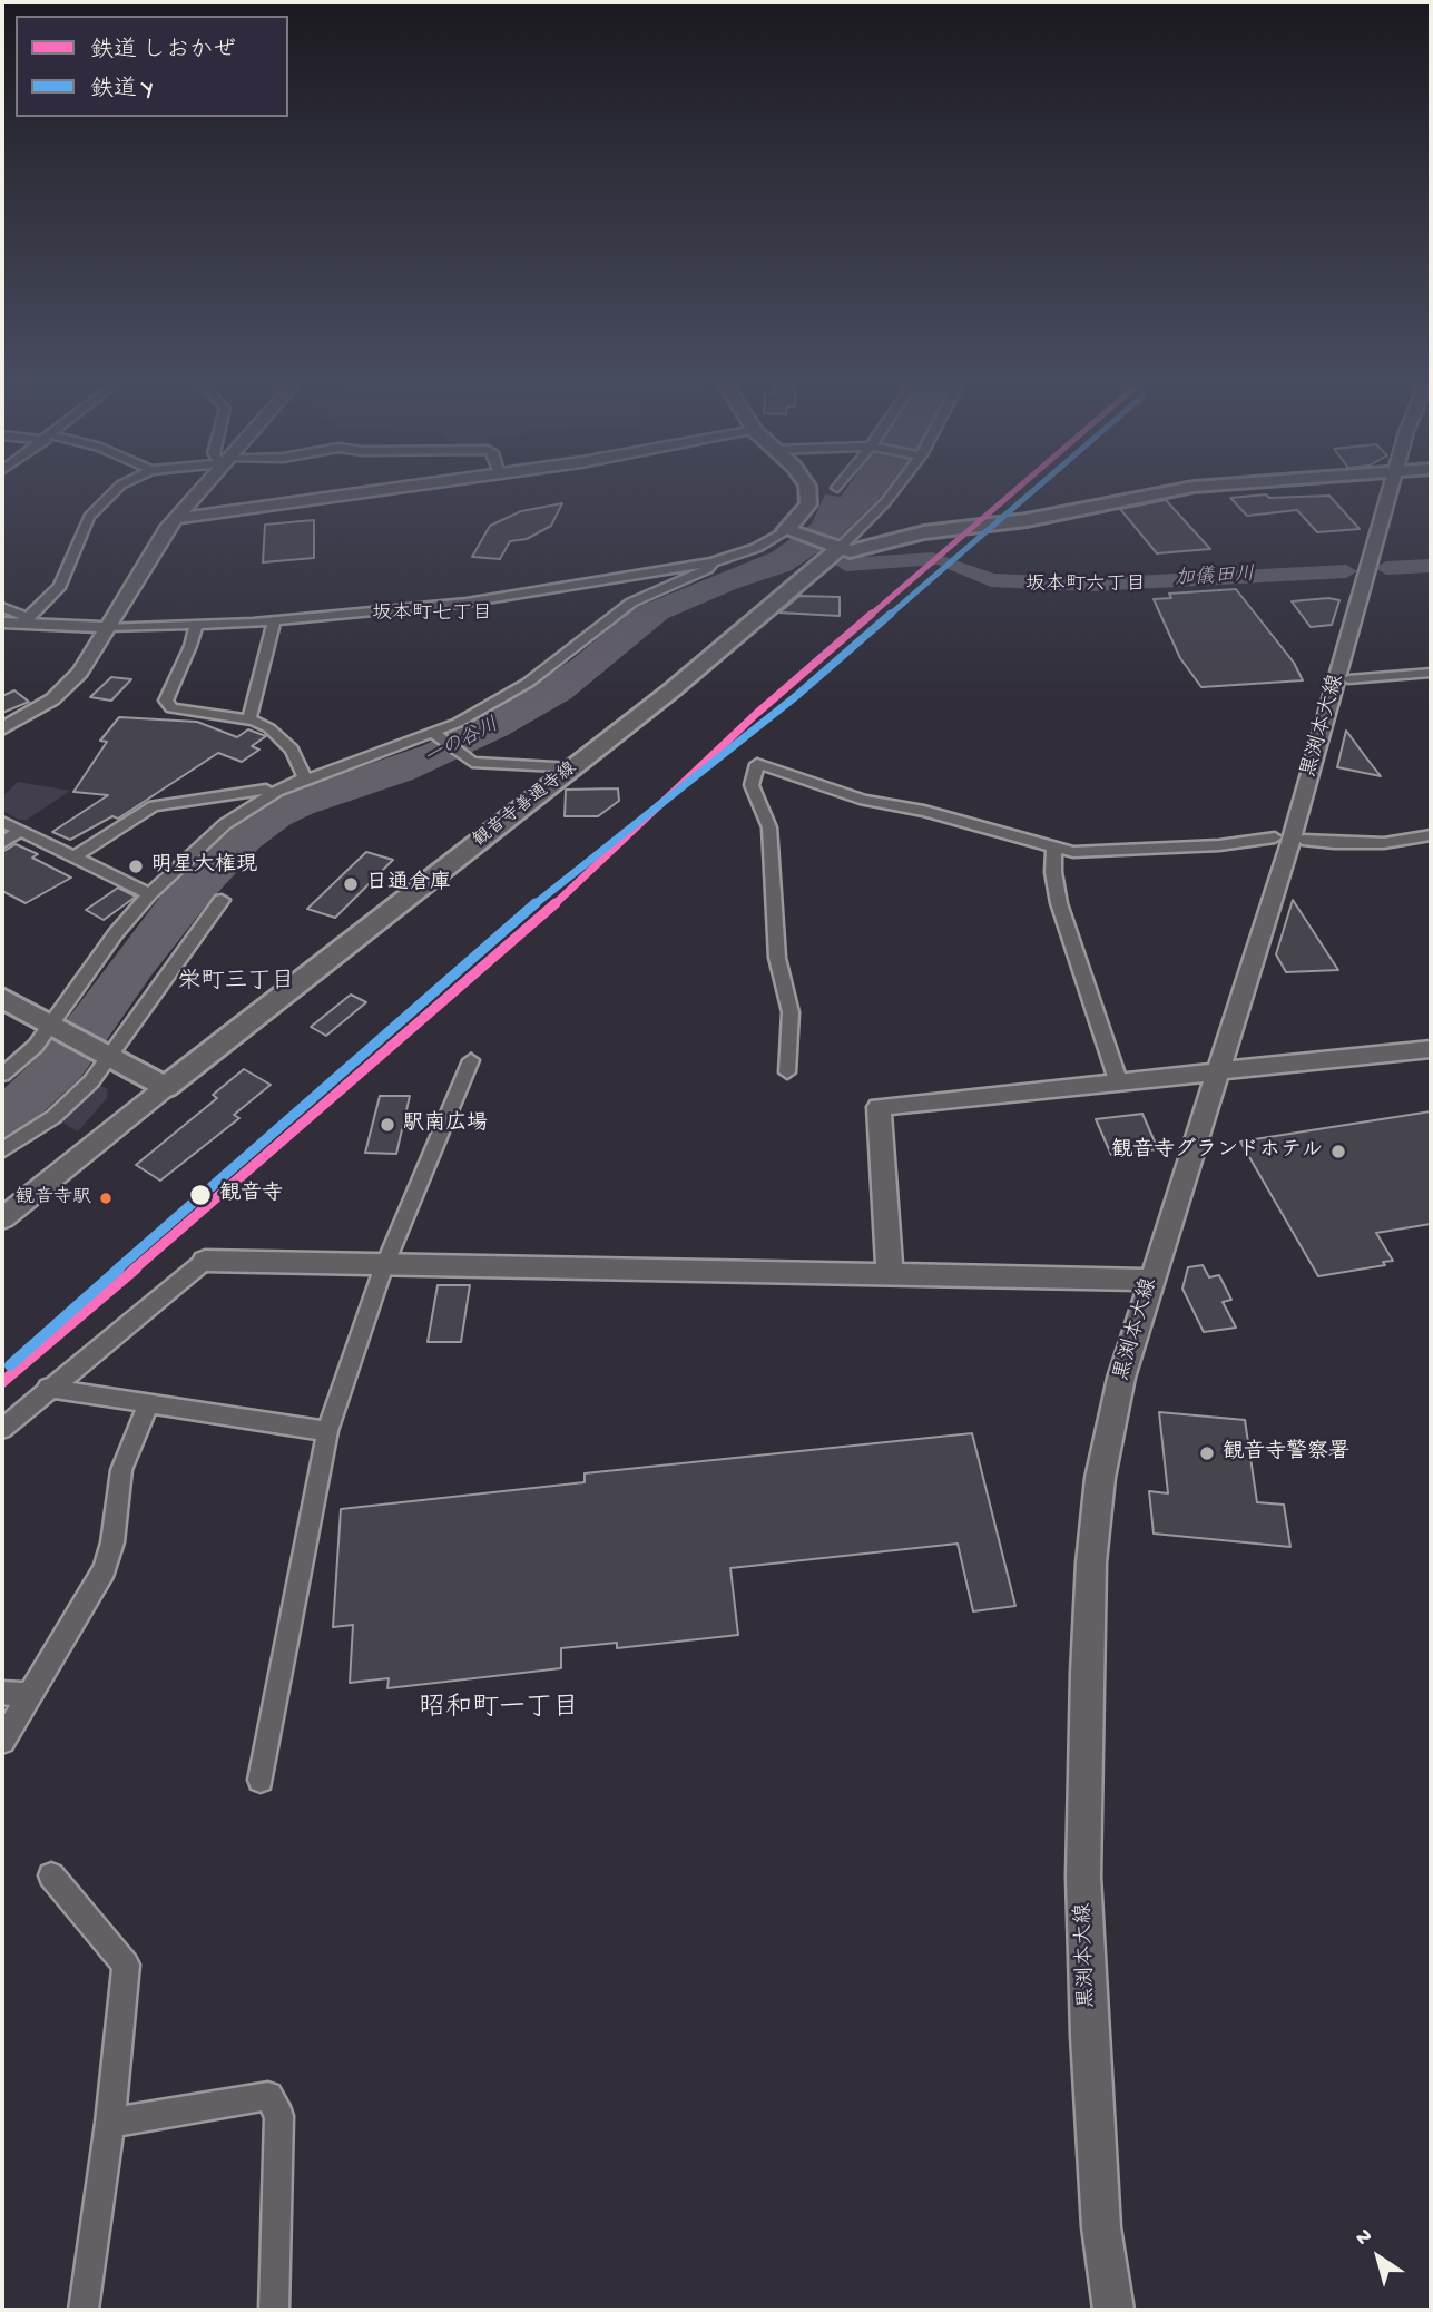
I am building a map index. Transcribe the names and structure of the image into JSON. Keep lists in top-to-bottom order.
{
  "streets": {
    "main road": ["観音寺善通寺線"],
    "street": ["黒渕本大線"]
  },
  "districts": [
    "坂本町六丁目",
    "坂本町七丁目",
    "栄町三丁目",
    "昭和町一丁目"
  ],
  "water": ["加儀田川", "一の谷川"],
  "places": [
    "明星大権現",
    "日通倉庫",
    "駅南広場",
    "観音寺グランドホテル",
    "観音寺",
    "観音寺駅",
    "観音寺警察署"
  ],
  "lines": ["rail line しおかぜ", "rail line Y"],
  "legend": ["鉄道 しおかぜ", "鉄道 Y"],
  "north": "top left"
}
